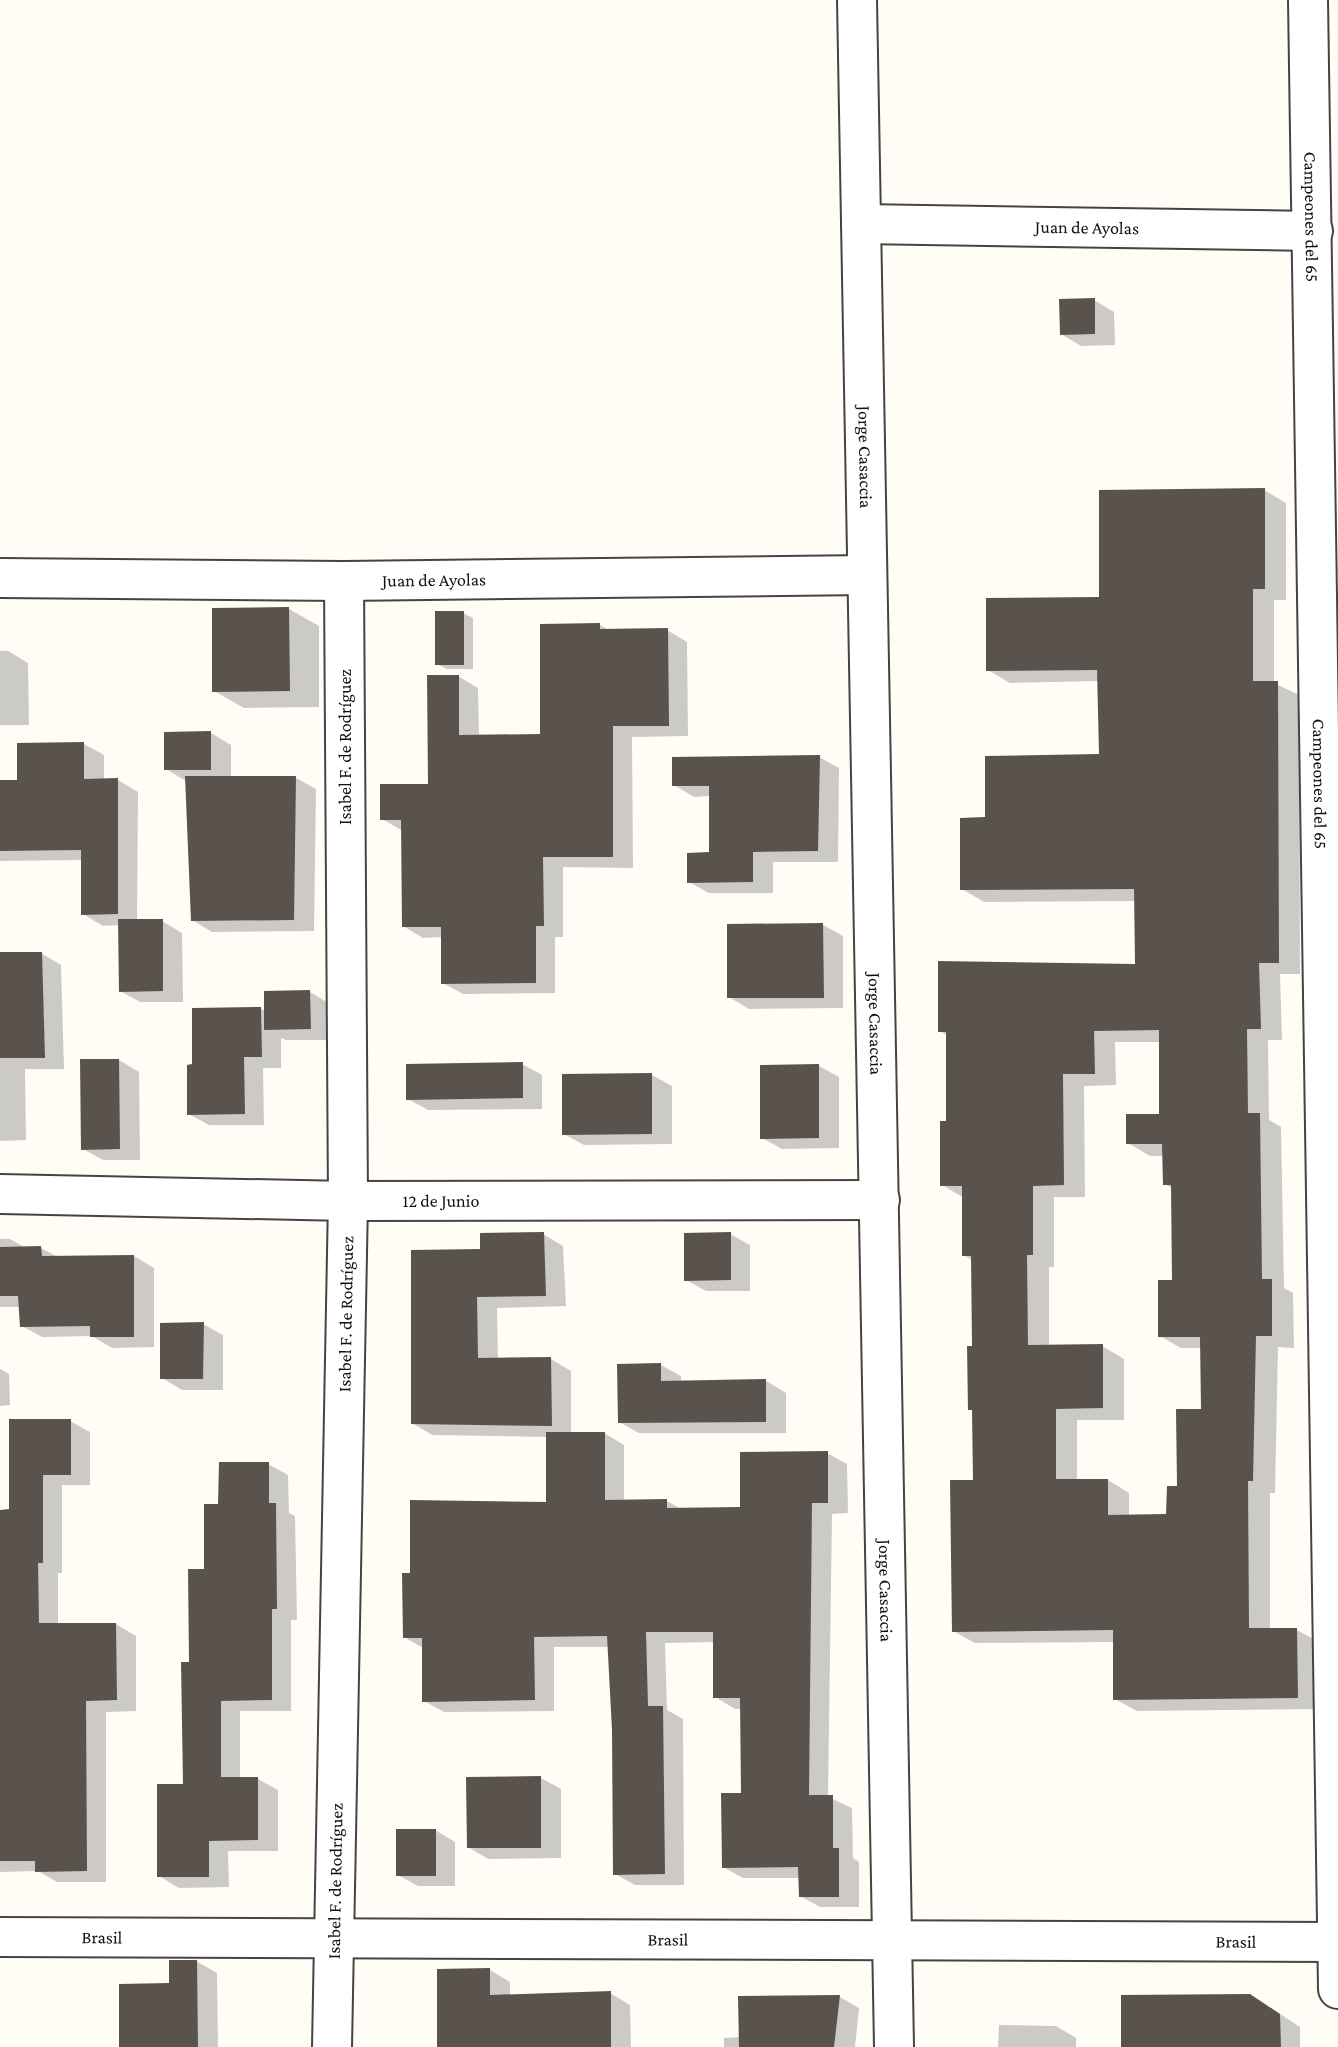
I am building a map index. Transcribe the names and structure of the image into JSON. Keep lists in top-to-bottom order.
{
  "streets": {
    "street": [
      "Campeones del 65",
      "Juan de Ayolas",
      "Jorge Casaccia",
      "Isabel F. de Rodríguez",
      "12 de Junio",
      "Brasil"
    ]
  },
  "crossings": [
    ["Campeones del 65", "Juan de Ayolas"],
    ["Campeones del 65", "Brasil"],
    ["Juan de Ayolas", "Jorge Casaccia"],
    ["Juan de Ayolas", "Isabel F. de Rodríguez"],
    ["Jorge Casaccia", "12 de Junio"],
    ["Jorge Casaccia", "Brasil"],
    ["Isabel F. de Rodríguez", "12 de Junio"],
    ["Isabel F. de Rodríguez", "Brasil"]
  ]
}
